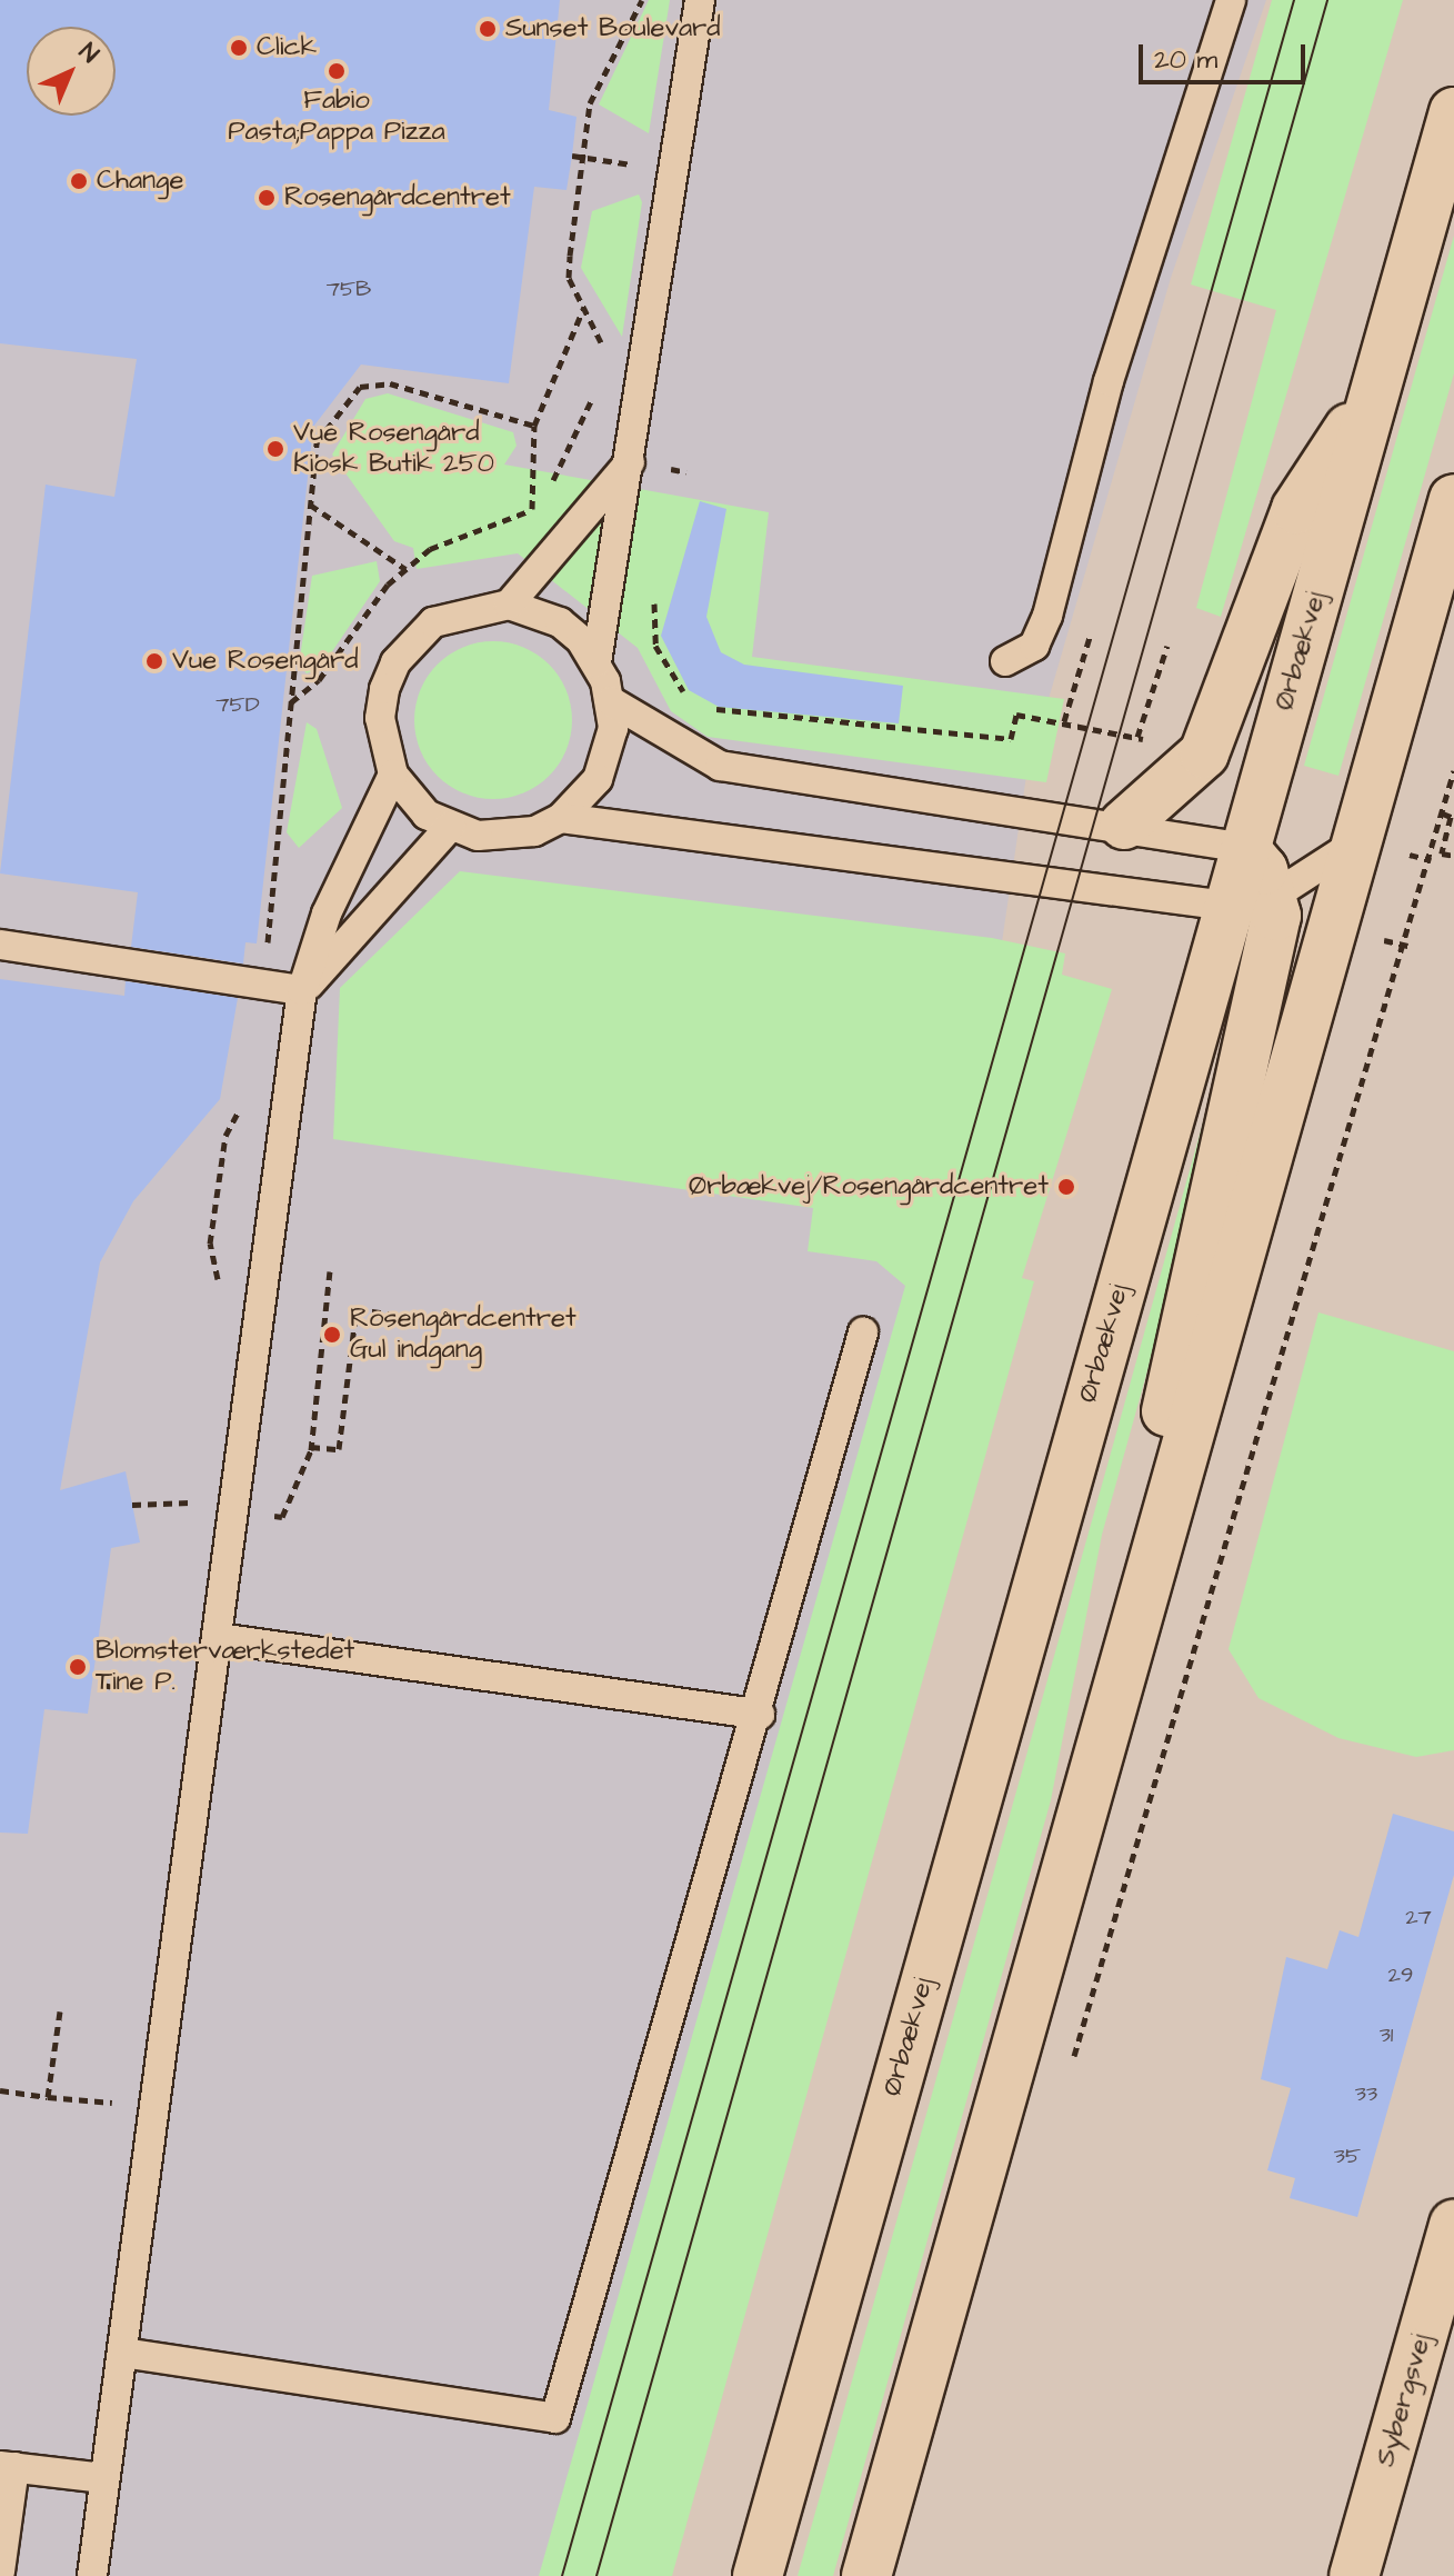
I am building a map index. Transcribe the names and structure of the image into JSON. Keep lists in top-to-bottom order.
{
  "streets": {
    "main road": ["Ørbækvej", "Sybergsvej"]
  },
  "places": [
    "Sunset Boulevard",
    "Click",
    "Fabio Pasta;Pappa Pizza",
    "Change",
    "Rosengårdcentret",
    "Vue Rosengård Kiosk Butik 250",
    "Vue Rosengård",
    "Ørbækvej/Rosengårdcentret",
    "Rosengårdcentret Gul indgang",
    "Blomsterværkstedet Tine P."
  ],
  "house_numbers": [
    "75B",
    "75D",
    "27",
    "29",
    "31",
    "33",
    "35"
  ],
  "scale_bar": "20 m",
  "north": "top right"
}
